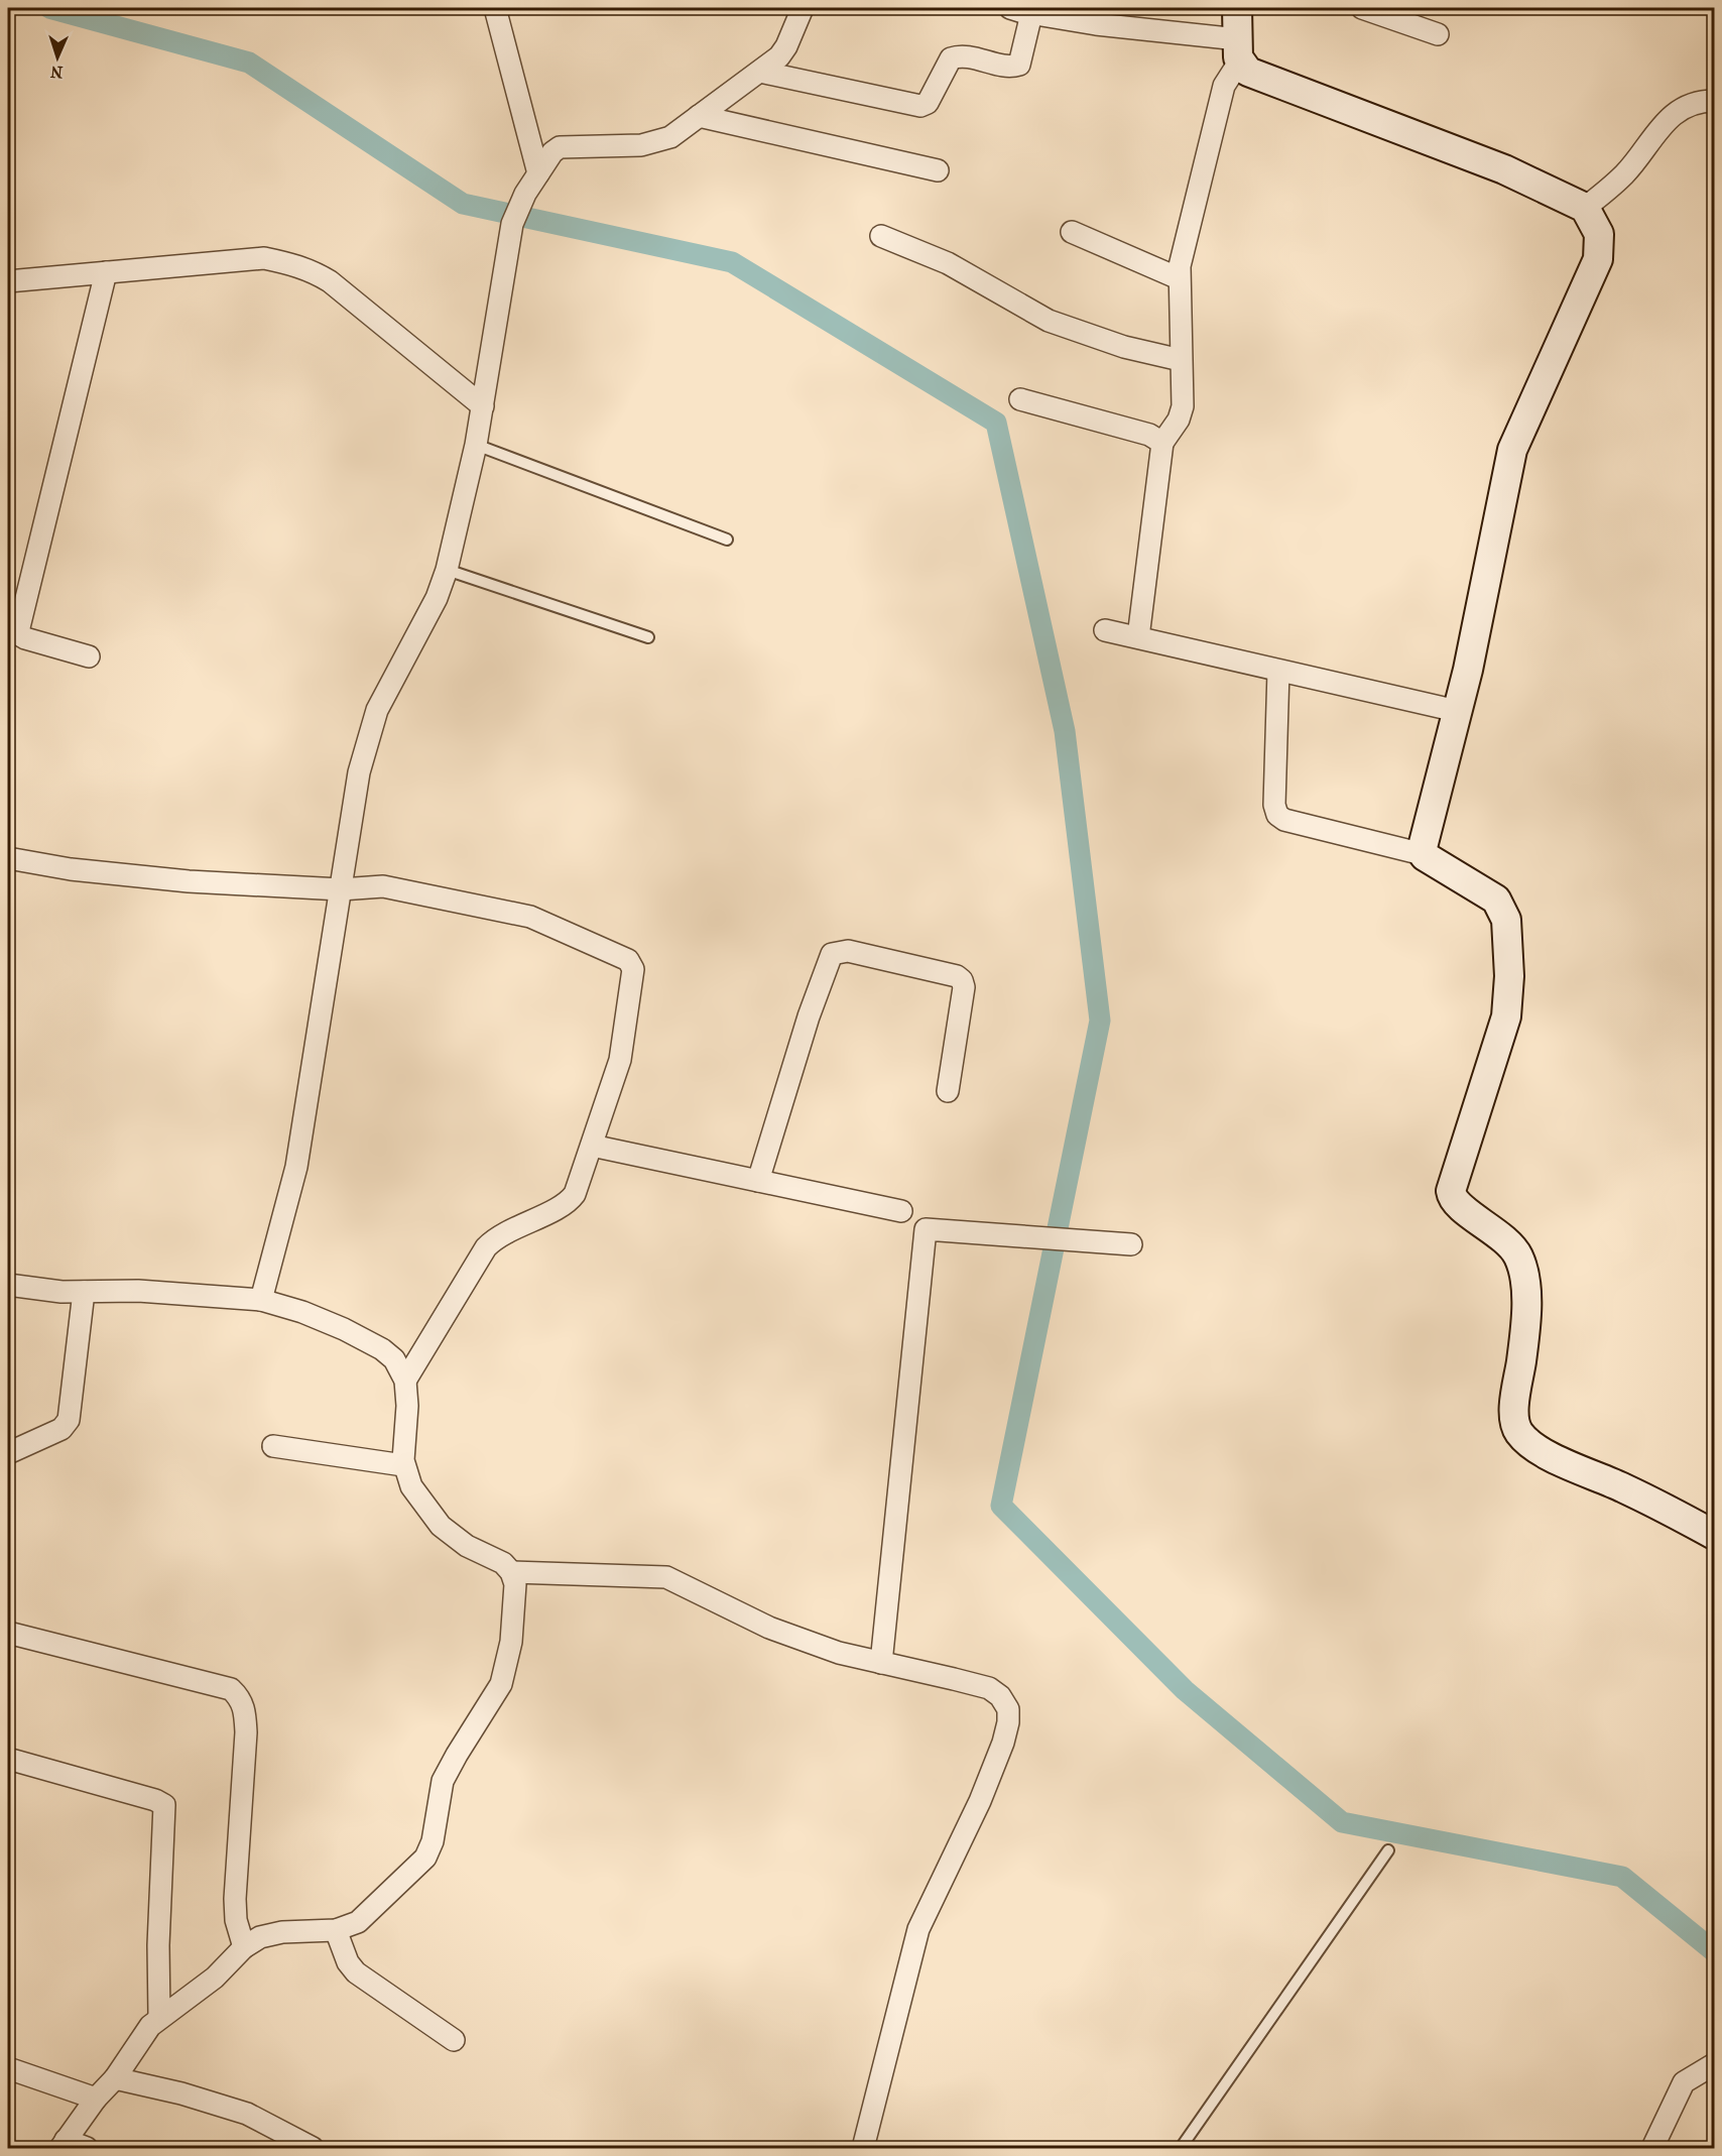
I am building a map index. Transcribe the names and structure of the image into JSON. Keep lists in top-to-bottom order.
{
  "north": "bottom"
}
